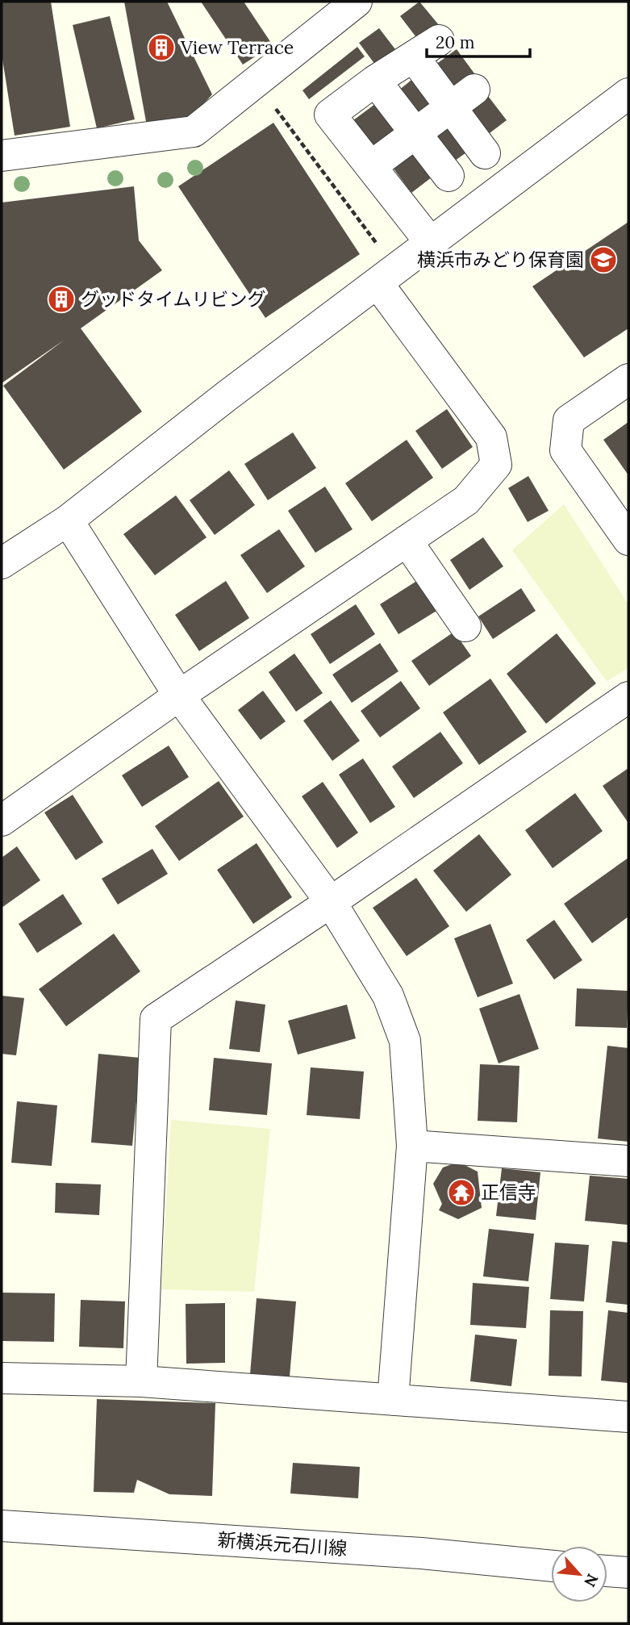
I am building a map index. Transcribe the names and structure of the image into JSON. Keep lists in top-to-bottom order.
{
  "streets": {
    "street": ["新横浜元石川線"]
  },
  "places": {
    "building": ["View Terrace", "グッドタイムリビング"],
    "school or university": ["横浜市みどり保育園"],
    "temple": ["正信寺"]
  },
  "scale_bar": "20 m",
  "north": "bottom right"
}
